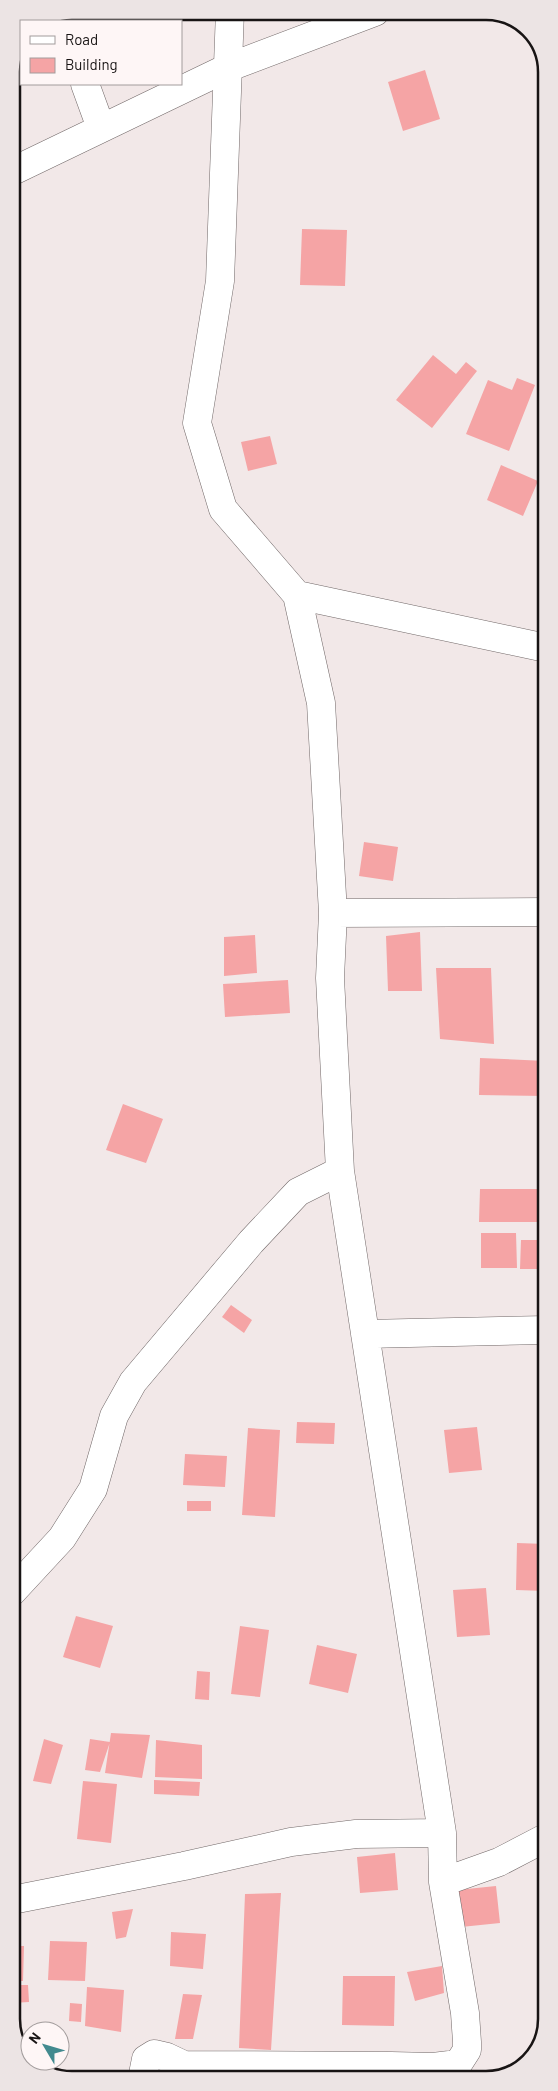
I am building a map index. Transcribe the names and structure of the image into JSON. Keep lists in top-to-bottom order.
{
  "legend": ["Road", "Building"],
  "north": "top left"
}
